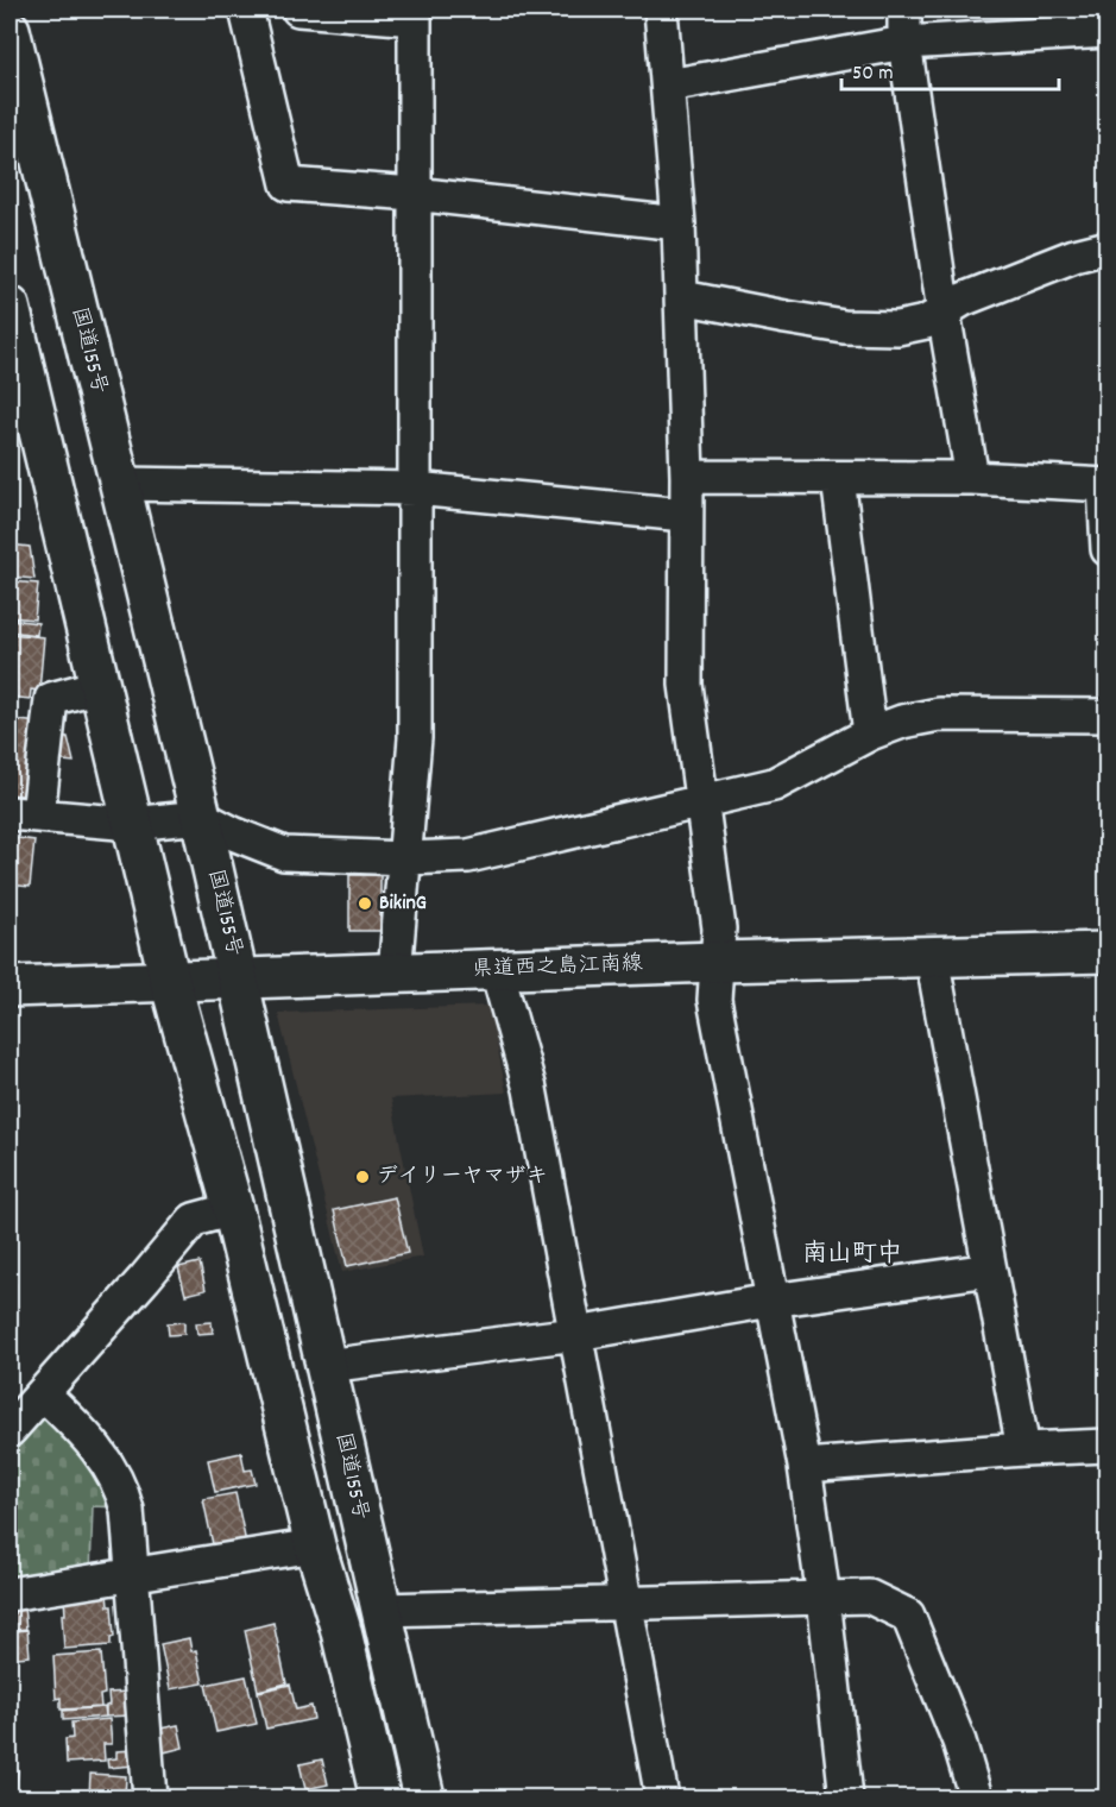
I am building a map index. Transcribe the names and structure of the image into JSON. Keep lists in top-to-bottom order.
{
  "streets": {
    "main road": ["国道155号", "県道西之島江南線"]
  },
  "crossings": [
    ["国道155号", "県道西之島江南線"]
  ],
  "districts": ["南山町中"],
  "places": ["BikinG", "デイリーヤマザキ"],
  "scale_bar": "50 m"
}
